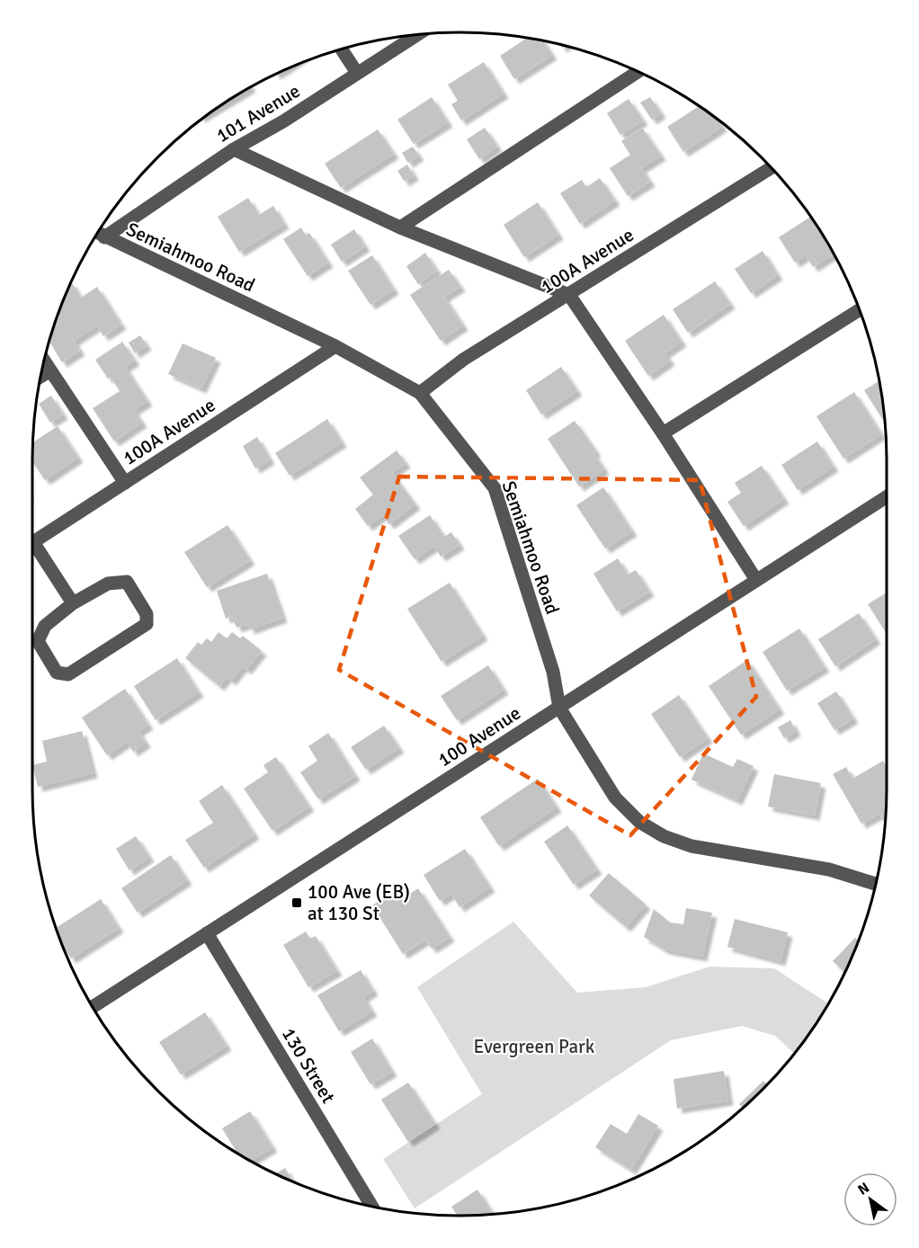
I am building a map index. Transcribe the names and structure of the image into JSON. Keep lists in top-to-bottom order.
{
  "streets": {
    "street": [
      "101 Avenue",
      "Semiahmoo Road",
      "100A Avenue",
      "100 Avenue",
      "130 Street"
    ]
  },
  "crossings": [
    ["101 Avenue", "Semiahmoo Road"],
    ["Semiahmoo Road", "100A Avenue"],
    ["Semiahmoo Road", "100 Avenue"],
    ["100 Avenue", "130 Street"]
  ],
  "parks": ["Evergreen Park"],
  "places": {
    "transit": ["100 Ave (EB) at 130 St"]
  },
  "north": "top left"
}
